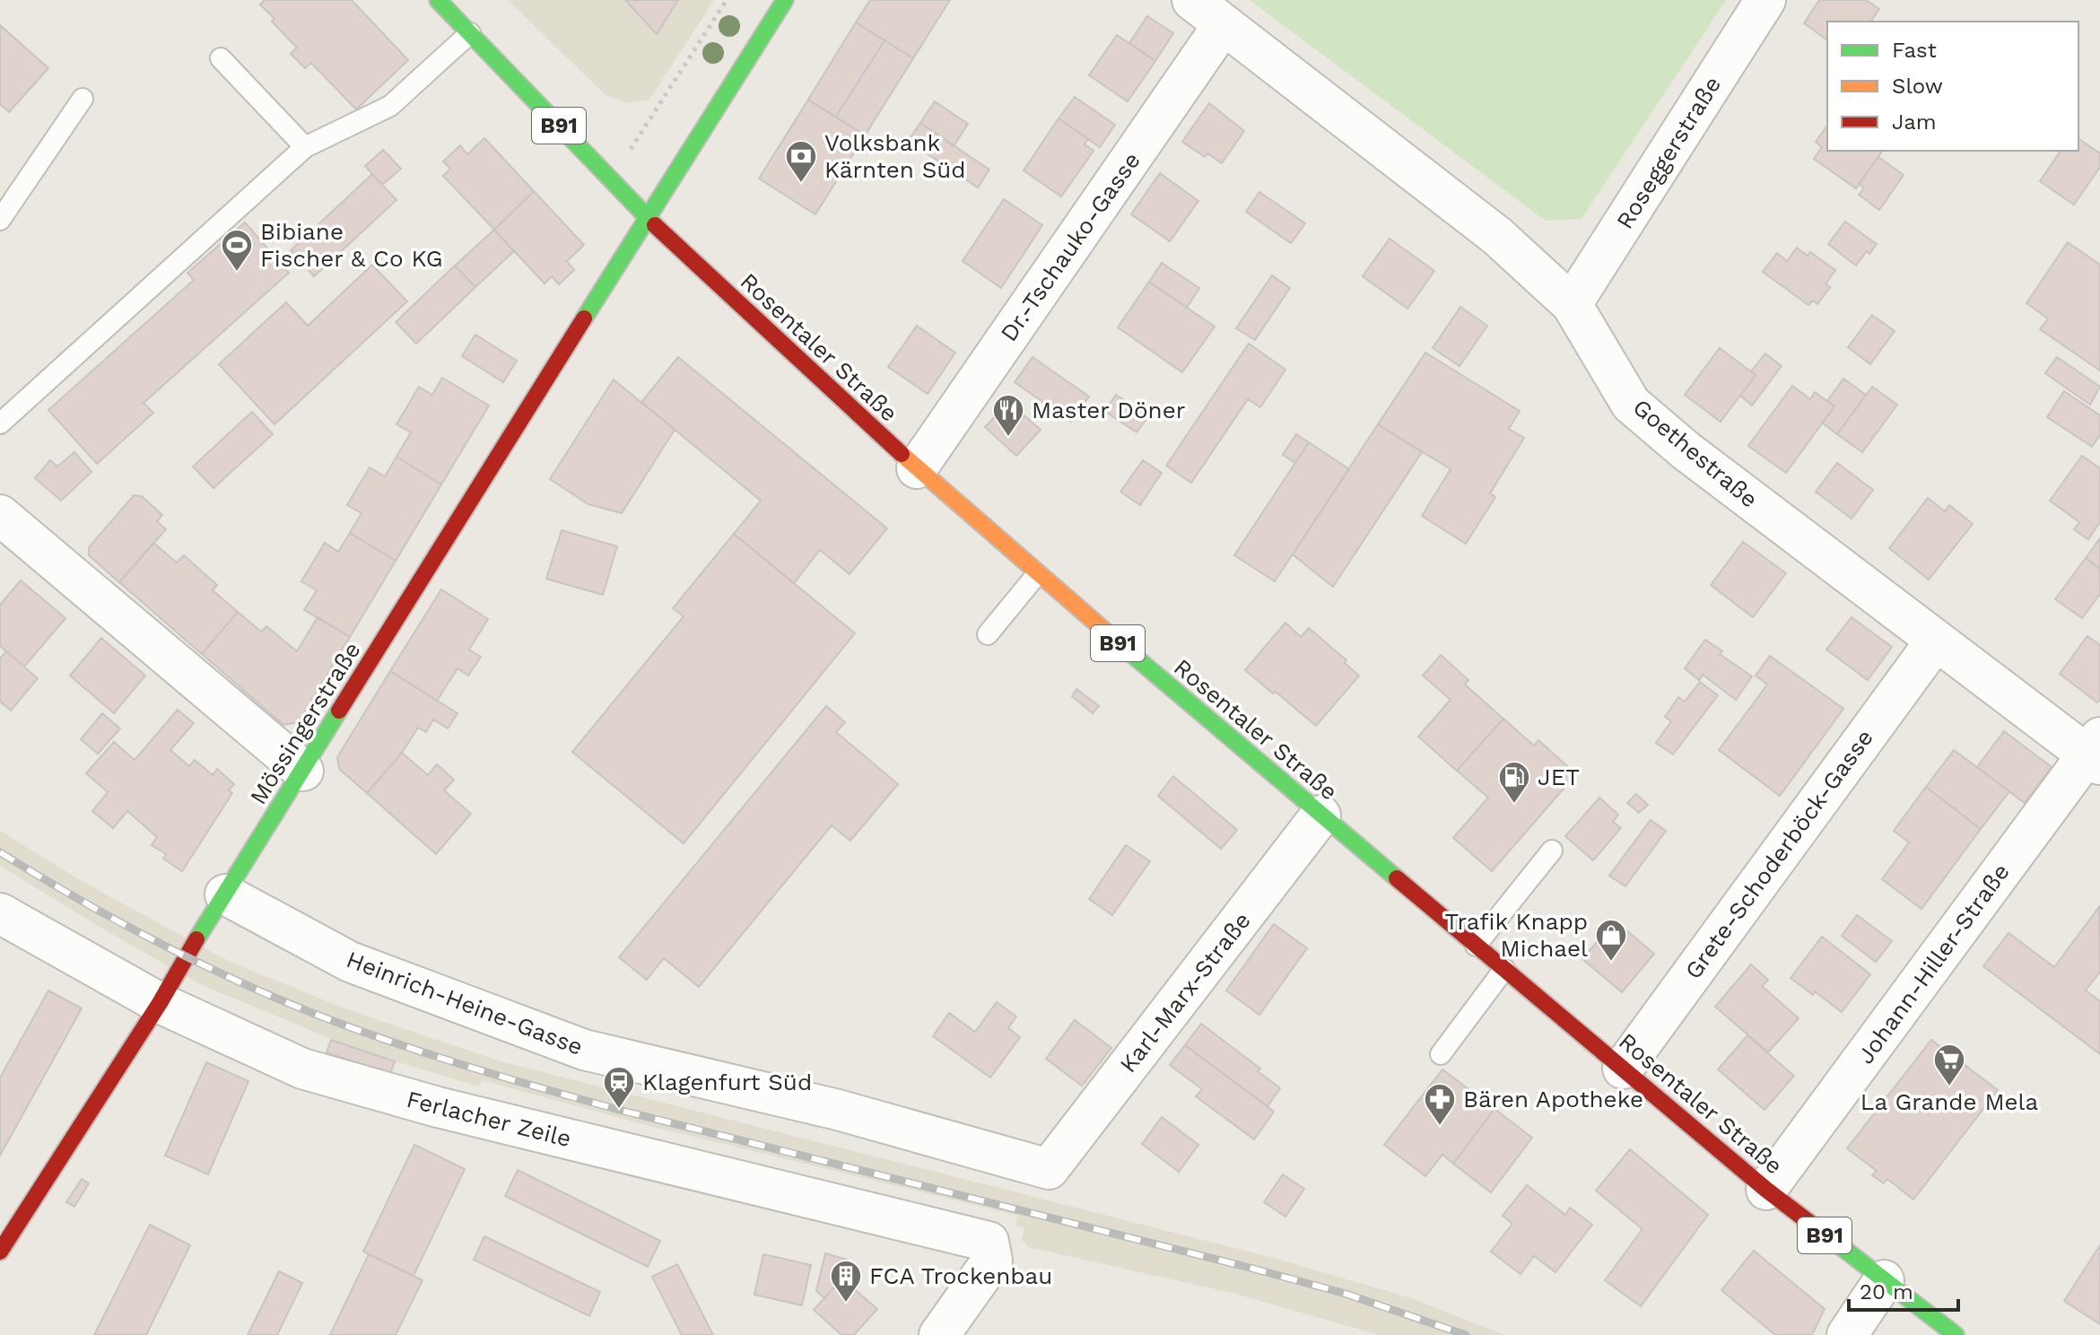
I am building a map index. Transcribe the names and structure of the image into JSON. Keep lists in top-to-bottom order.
{
  "streets": {
    "main road": ["B91", "Rosentaler Straße", "Mössingerstraße"],
    "street": [
      "Roseggerstraße",
      "Dr.-Tschauko-Gasse",
      "Goethestraße",
      "Grete-Schoderböck-Gasse",
      "Johann-Hiller-Straße",
      "Karl-Marx-Straße",
      "Heinrich-Heine-Gasse",
      "Ferlacher Zeile"
    ]
  },
  "crossings": [
    ["Roseggerstraße", "Goethestraße"],
    ["Dr.-Tschauko-Gasse", "Rosentaler Straße"],
    ["Dr.-Tschauko-Gasse", "Goethestraße"],
    ["Rosentaler Straße", "Mössingerstraße"],
    ["Rosentaler Straße", "Grete-Schoderböck-Gasse"],
    ["Rosentaler Straße", "Johann-Hiller-Straße"],
    ["Rosentaler Straße", "Karl-Marx-Straße"],
    ["Goethestraße", "Grete-Schoderböck-Gasse"],
    ["Goethestraße", "Johann-Hiller-Straße"],
    ["Mössingerstraße", "Heinrich-Heine-Gasse"],
    ["Mössingerstraße", "Ferlacher Zeile"],
    ["Karl-Marx-Straße", "Heinrich-Heine-Gasse"]
  ],
  "places": {
    "bank": ["Volksbank Kärnten Süd"],
    "sports": ["Bibiane Fischer & Co KG"],
    "restaurant": ["Master Döner"],
    "fuel station": ["JET"],
    "shop": ["Trafik Knapp Michael"],
    "supermarket": ["La Grande Mela"],
    "station": ["Klagenfurt Süd"],
    "pharmacy": ["Bären Apotheke"],
    "building": ["FCA Trockenbau"]
  },
  "legend": ["Fast", "Slow", "Jam"],
  "scale_bar": "20 m"
}
